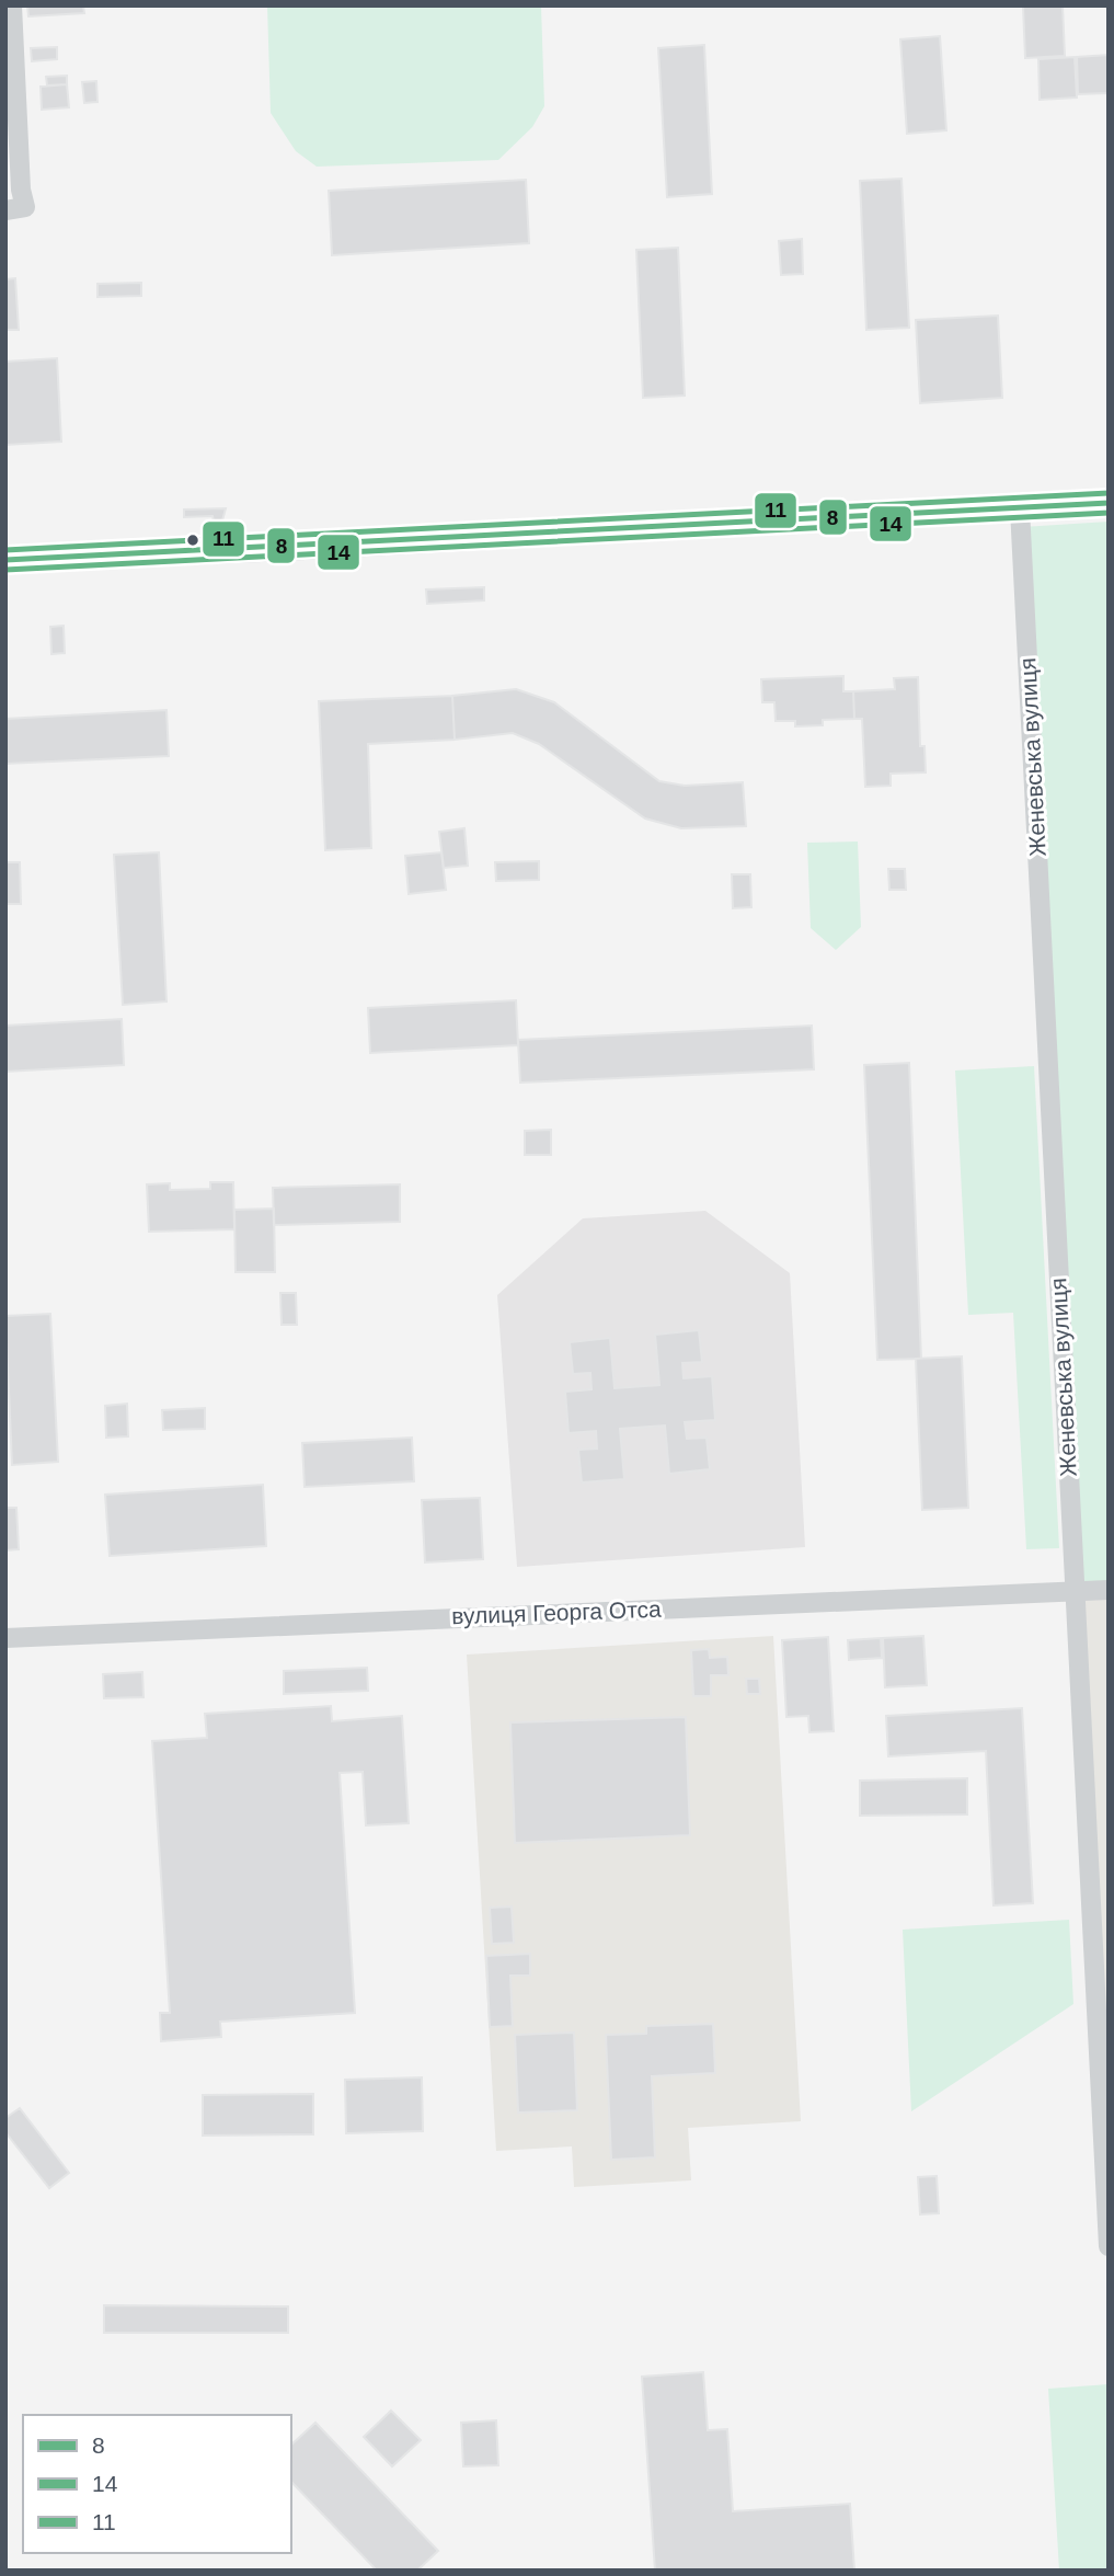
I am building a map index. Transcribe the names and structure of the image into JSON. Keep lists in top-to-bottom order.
{
  "streets": {
    "street": ["Женевська вулиця", "вулиця Георга Отса"]
  },
  "crossings": [
    ["Женевська вулиця", "вулиця Георга Отса"]
  ],
  "lines": ["transit line 11", "transit line 8", "transit line 14"],
  "legend": ["8", "14", "11"]
}
